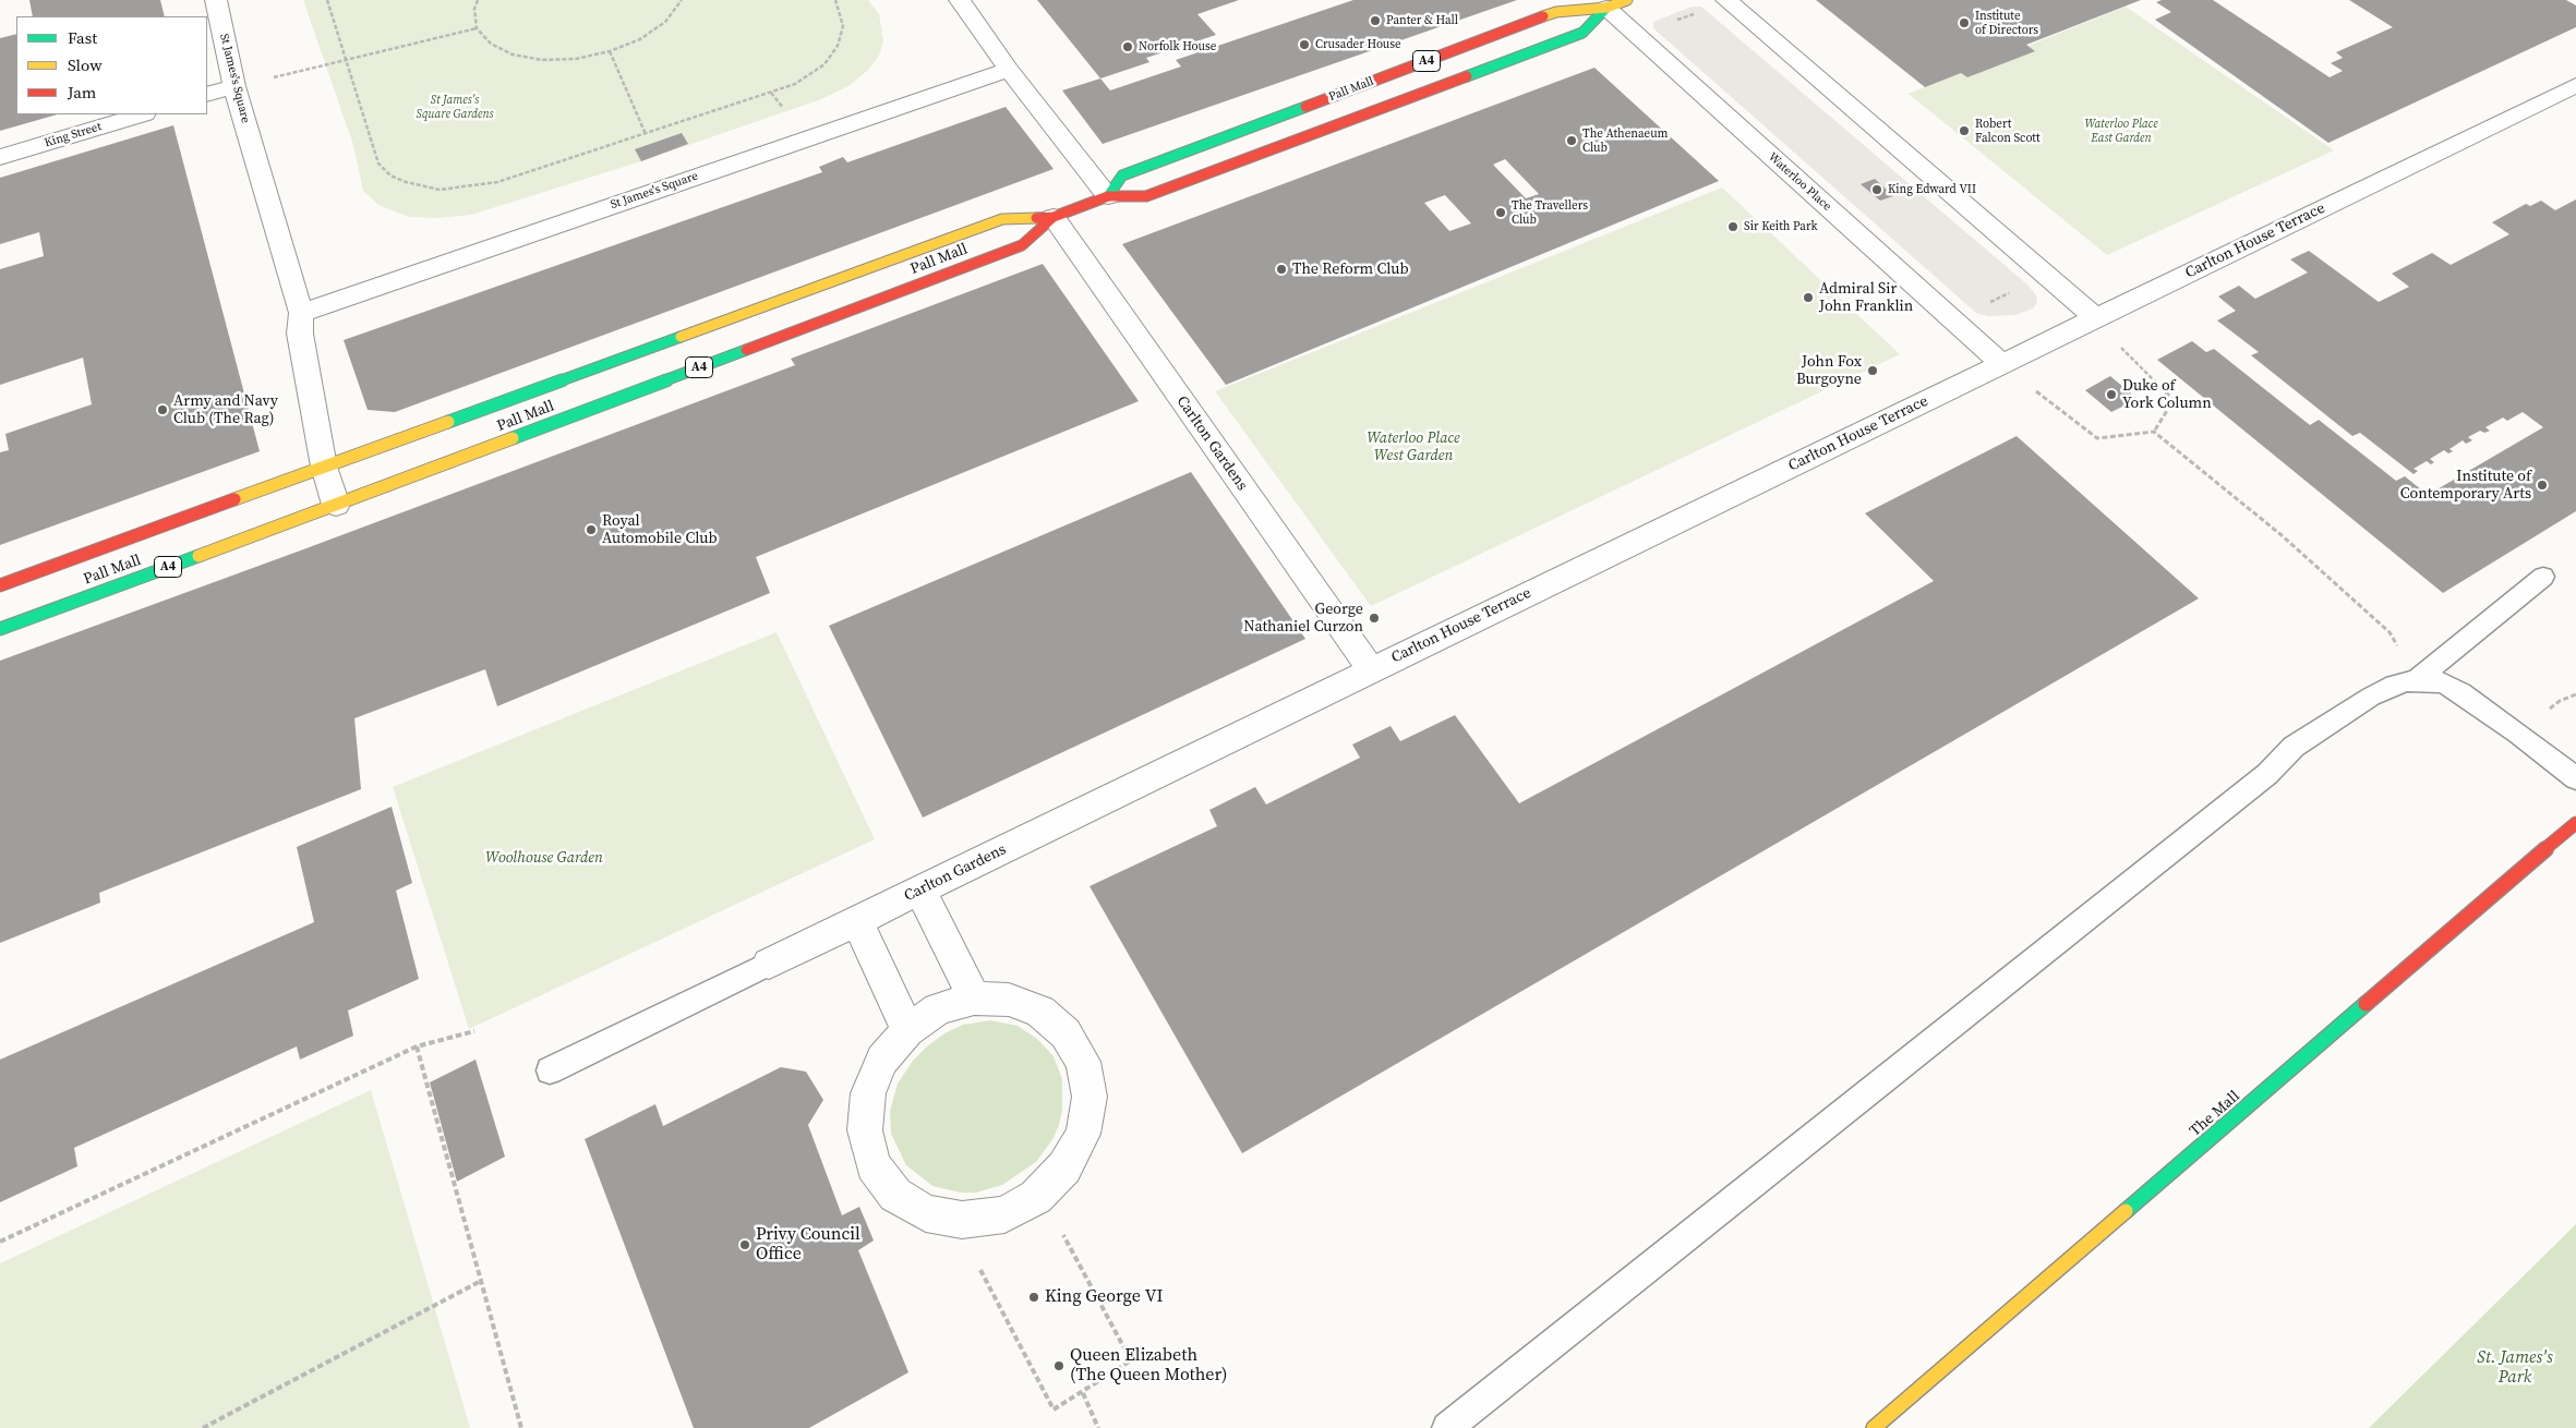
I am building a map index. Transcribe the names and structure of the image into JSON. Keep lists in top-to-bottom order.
{
  "streets": {
    "main road": ["A4", "Pall Mall", "The Mall"],
    "street": [
      "St James's Square",
      "King Street",
      "Waterloo Place",
      "Carlton House Terrace",
      "Carlton Gardens"
    ]
  },
  "crossings": [
    ["St James's Square", "Pall Mall"],
    ["Pall Mall", "Waterloo Place"],
    ["Pall Mall", "Carlton Gardens"],
    ["Waterloo Place", "Carlton House Terrace"],
    ["Carlton House Terrace", "Carlton Gardens"]
  ],
  "parks": [
    "St James's Square Gardens",
    "Waterloo Place East Garden",
    "Waterloo Place West Garden",
    "Woolhouse Garden",
    "St. James's Park"
  ],
  "places": [
    "Panter & Hall",
    "Institute of Directors",
    "Crusader House",
    "Norfolk House",
    "Robert Falcon Scott",
    "The Athenaeum Club",
    "King Edward VII",
    "The Travellers Club",
    "Sir Keith Park",
    "The Reform Club",
    "Admiral Sir John Franklin",
    "John Fox Burgoyne",
    "Duke of York Column",
    "Army and Navy Club (The Rag)",
    "Institute of Contemporary Arts",
    "Royal Automobile Club",
    "George Nathaniel Curzon",
    "Privy Council Office",
    "King George VI",
    "Queen Elizabeth (The Queen Mother)"
  ],
  "legend": ["Fast", "Slow", "Jam"]
}
